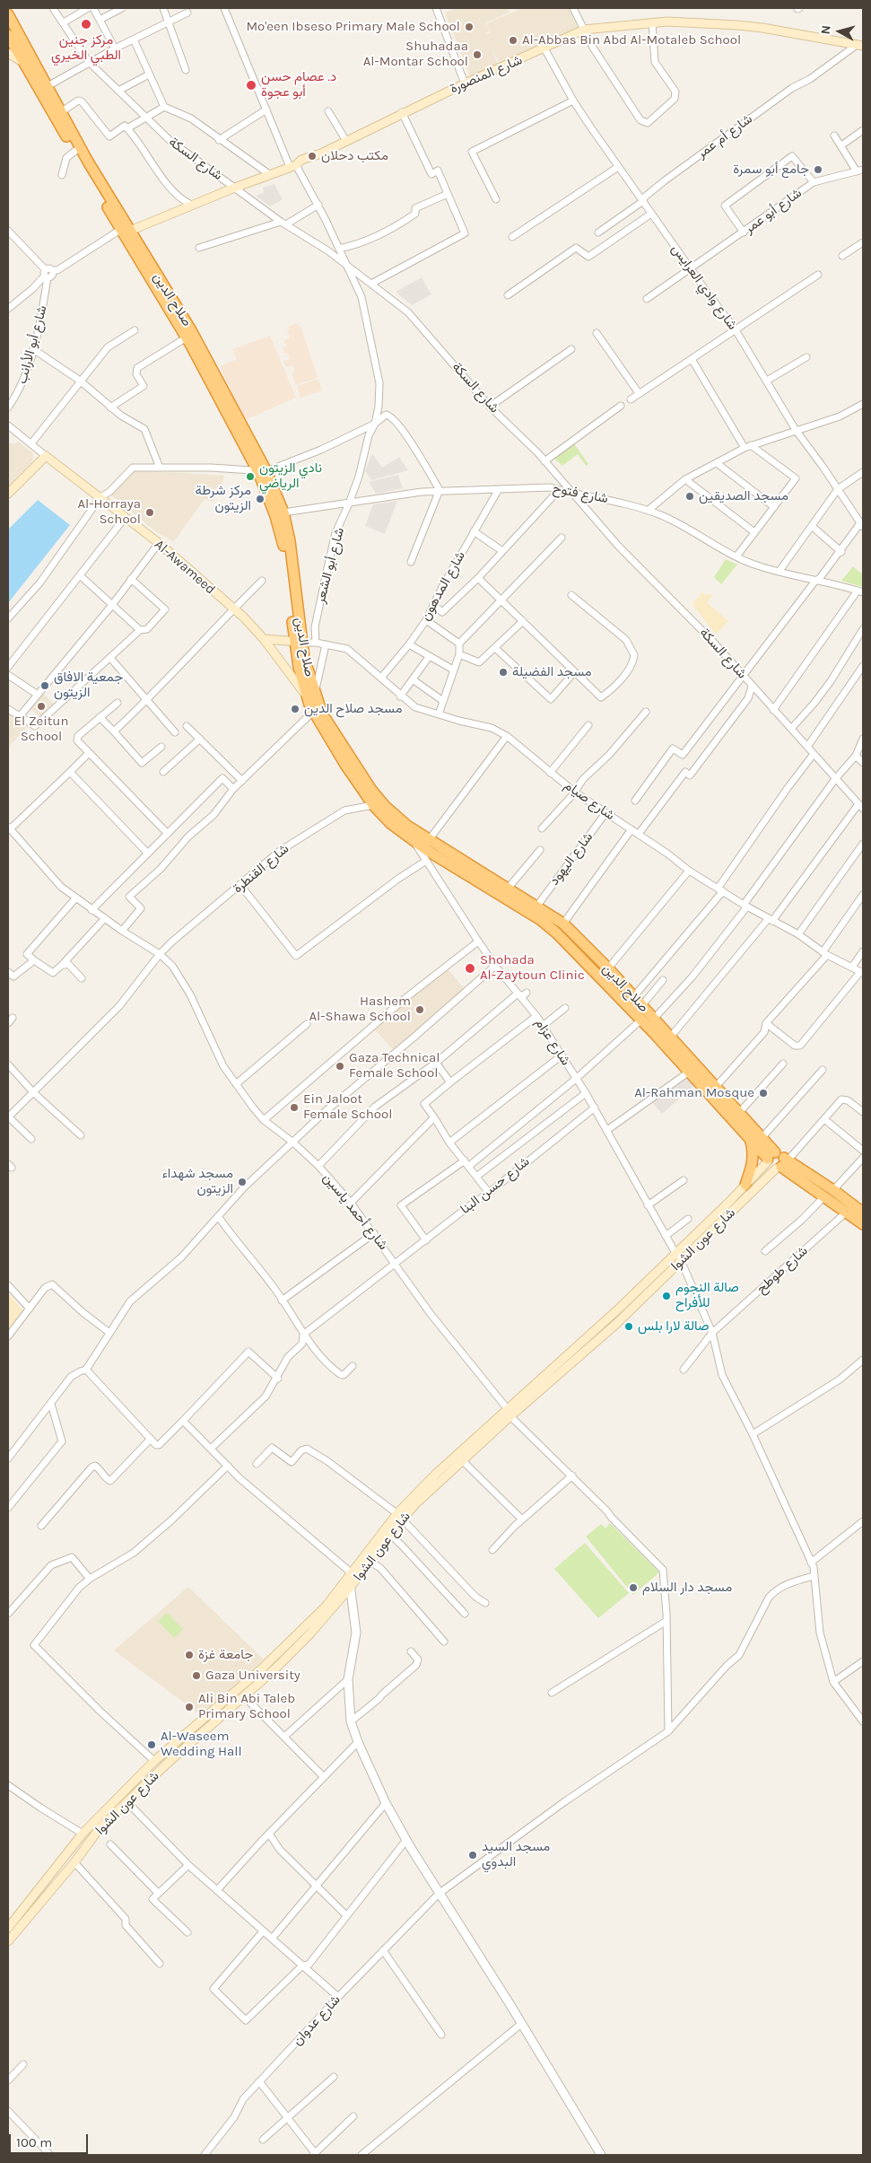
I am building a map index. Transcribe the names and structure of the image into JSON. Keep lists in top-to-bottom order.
{
  "streets": {
    "highway": ["صلاح الدين"],
    "main road": ["شارع المنصورة", "Al-Awameed", "شارع عون الشوا"],
    "street": [
      "شارع أم عمر",
      "شارع السكة",
      "شارع أبو عمر",
      "شارع وادي العرايس",
      "شارع أبو الأرانب",
      "شارع فتوح",
      "شارع أبو الشعر",
      "شارع المدهون",
      "شارع صيام",
      "شارع اليهود",
      "شارع القنطرة",
      "شارع عزام",
      "شارع حسن البنا",
      "شارع أحمد ياسين",
      "شارع طوطح",
      "شارع عدوان"
    ]
  },
  "crossings": [
    ["شارع المنصورة", "شارع أم عمر"],
    ["شارع المنصورة", "شارع السكة"],
    ["شارع المنصورة", "شارع وادي العرايس"],
    ["شارع المنصورة", "شارع أبو الشعر"],
    ["شارع أم عمر", "شارع وادي العرايس"],
    ["شارع السكة", "شارع فتوح"],
    ["شارع السكة", "شارع أبو الشعر"],
    ["شارع أبو عمر", "شارع وادي العرايس"],
    ["صلاح الدين", "شارع فتوح"],
    ["صلاح الدين", "Al-Awameed"],
    ["صلاح الدين", "شارع اليهود"],
    ["صلاح الدين", "شارع القنطرة"],
    ["صلاح الدين", "شارع عزام"],
    ["صلاح الدين", "شارع عون الشوا"],
    ["صلاح الدين", "شارع طوطح"],
    ["شارع فتوح", "شارع أبو الشعر"],
    ["شارع فتوح", "شارع المدهون"],
    ["شارع أبو الشعر", "شارع صيام"],
    ["شارع المدهون", "شارع صيام"],
    ["شارع صيام", "شارع اليهود"],
    ["شارع القنطرة", "شارع أحمد ياسين"],
    ["شارع عزام", "شارع حسن البنا"],
    ["شارع عزام", "شارع عون الشوا"],
    ["شارع عزام", "شارع طوطح"],
    ["شارع عزام", "شارع عدوان"],
    ["شارع حسن البنا", "شارع أحمد ياسين"],
    ["شارع أحمد ياسين", "شارع عون الشوا"]
  ],
  "places": [
    "مركز جنين الطبي الخيري",
    "Mo'een Ibseso Primary Male School",
    "Al-Abbas Bin Abd Al-Motaleb School",
    "Shuhadaa Al-Montar School",
    "د. عصام حسن أبو عجوة",
    "مكتب دحلان",
    "جامع أبو سمرة",
    "نادي الزيتون الرياضي",
    "مسجد الصديقين",
    "مركز شرطة الزيتون",
    "Al-Horraya School",
    "مسجد الفضيلة",
    "جمعية الافاق الزيتون",
    "El Zeitun School",
    "مسجد صلاح الدين",
    "Shohada Al-Zaytoun Clinic",
    "Hashem Al-Shawa School",
    "Gaza Technical Female School",
    "Al-Rahman Mosque",
    "Ein Jaloot Female School",
    "مسجد شهداء الزيتون",
    "صالة النجوم للأفراح",
    "صالة لارا بلس",
    "مسجد دار السلام",
    "جامعة غزة",
    "Gaza University",
    "Ali Bin Abi Taleb Primary School",
    "Al-Waseem Wedding Hall",
    "مسجد السيد البدوي"
  ],
  "scale_bar": "100 m",
  "north": "left"
}
